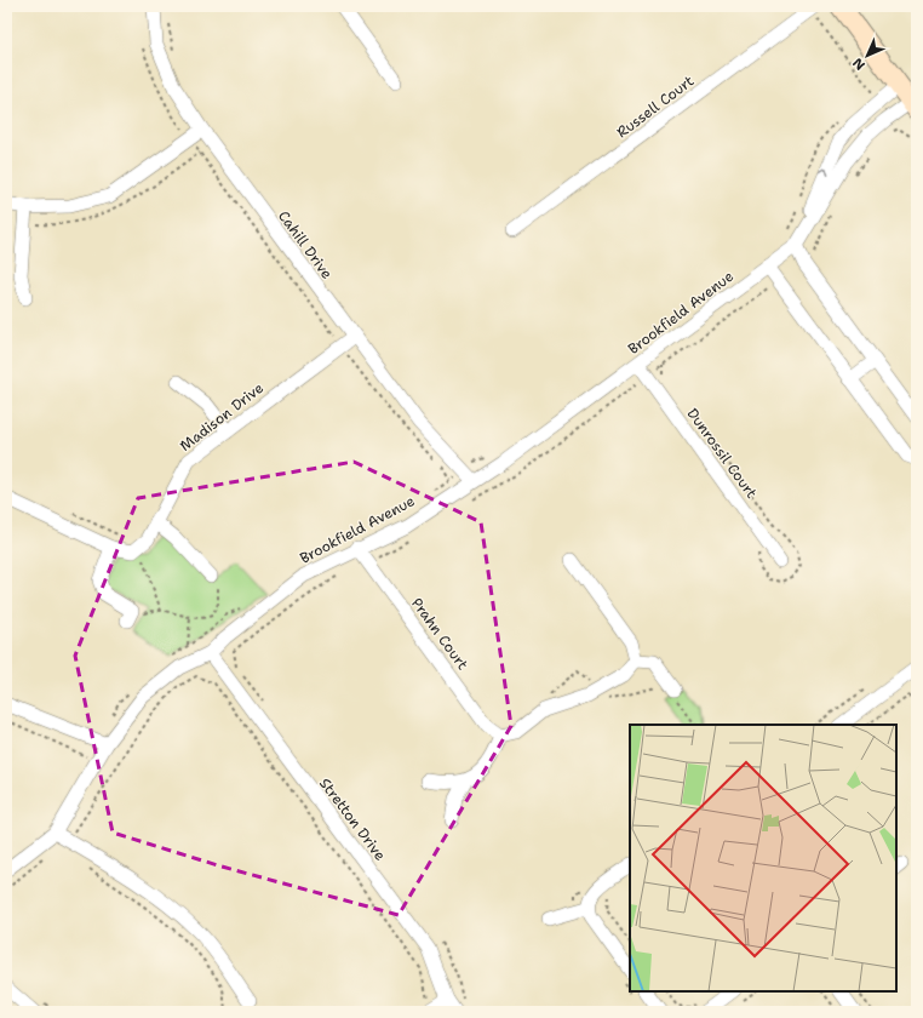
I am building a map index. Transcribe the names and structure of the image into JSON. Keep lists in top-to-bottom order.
{
  "streets": {
    "street": [
      "Russell Court",
      "Cahill Drive",
      "Brookfield Avenue",
      "Madison Drive",
      "Dunrossil Court",
      "Prahn Court",
      "Stretton Drive"
    ]
  },
  "crossings": [
    ["Cahill Drive", "Brookfield Avenue"],
    ["Cahill Drive", "Madison Drive"],
    ["Brookfield Avenue", "Dunrossil Court"],
    ["Brookfield Avenue", "Prahn Court"],
    ["Brookfield Avenue", "Stretton Drive"]
  ],
  "north": "bottom left"
}
